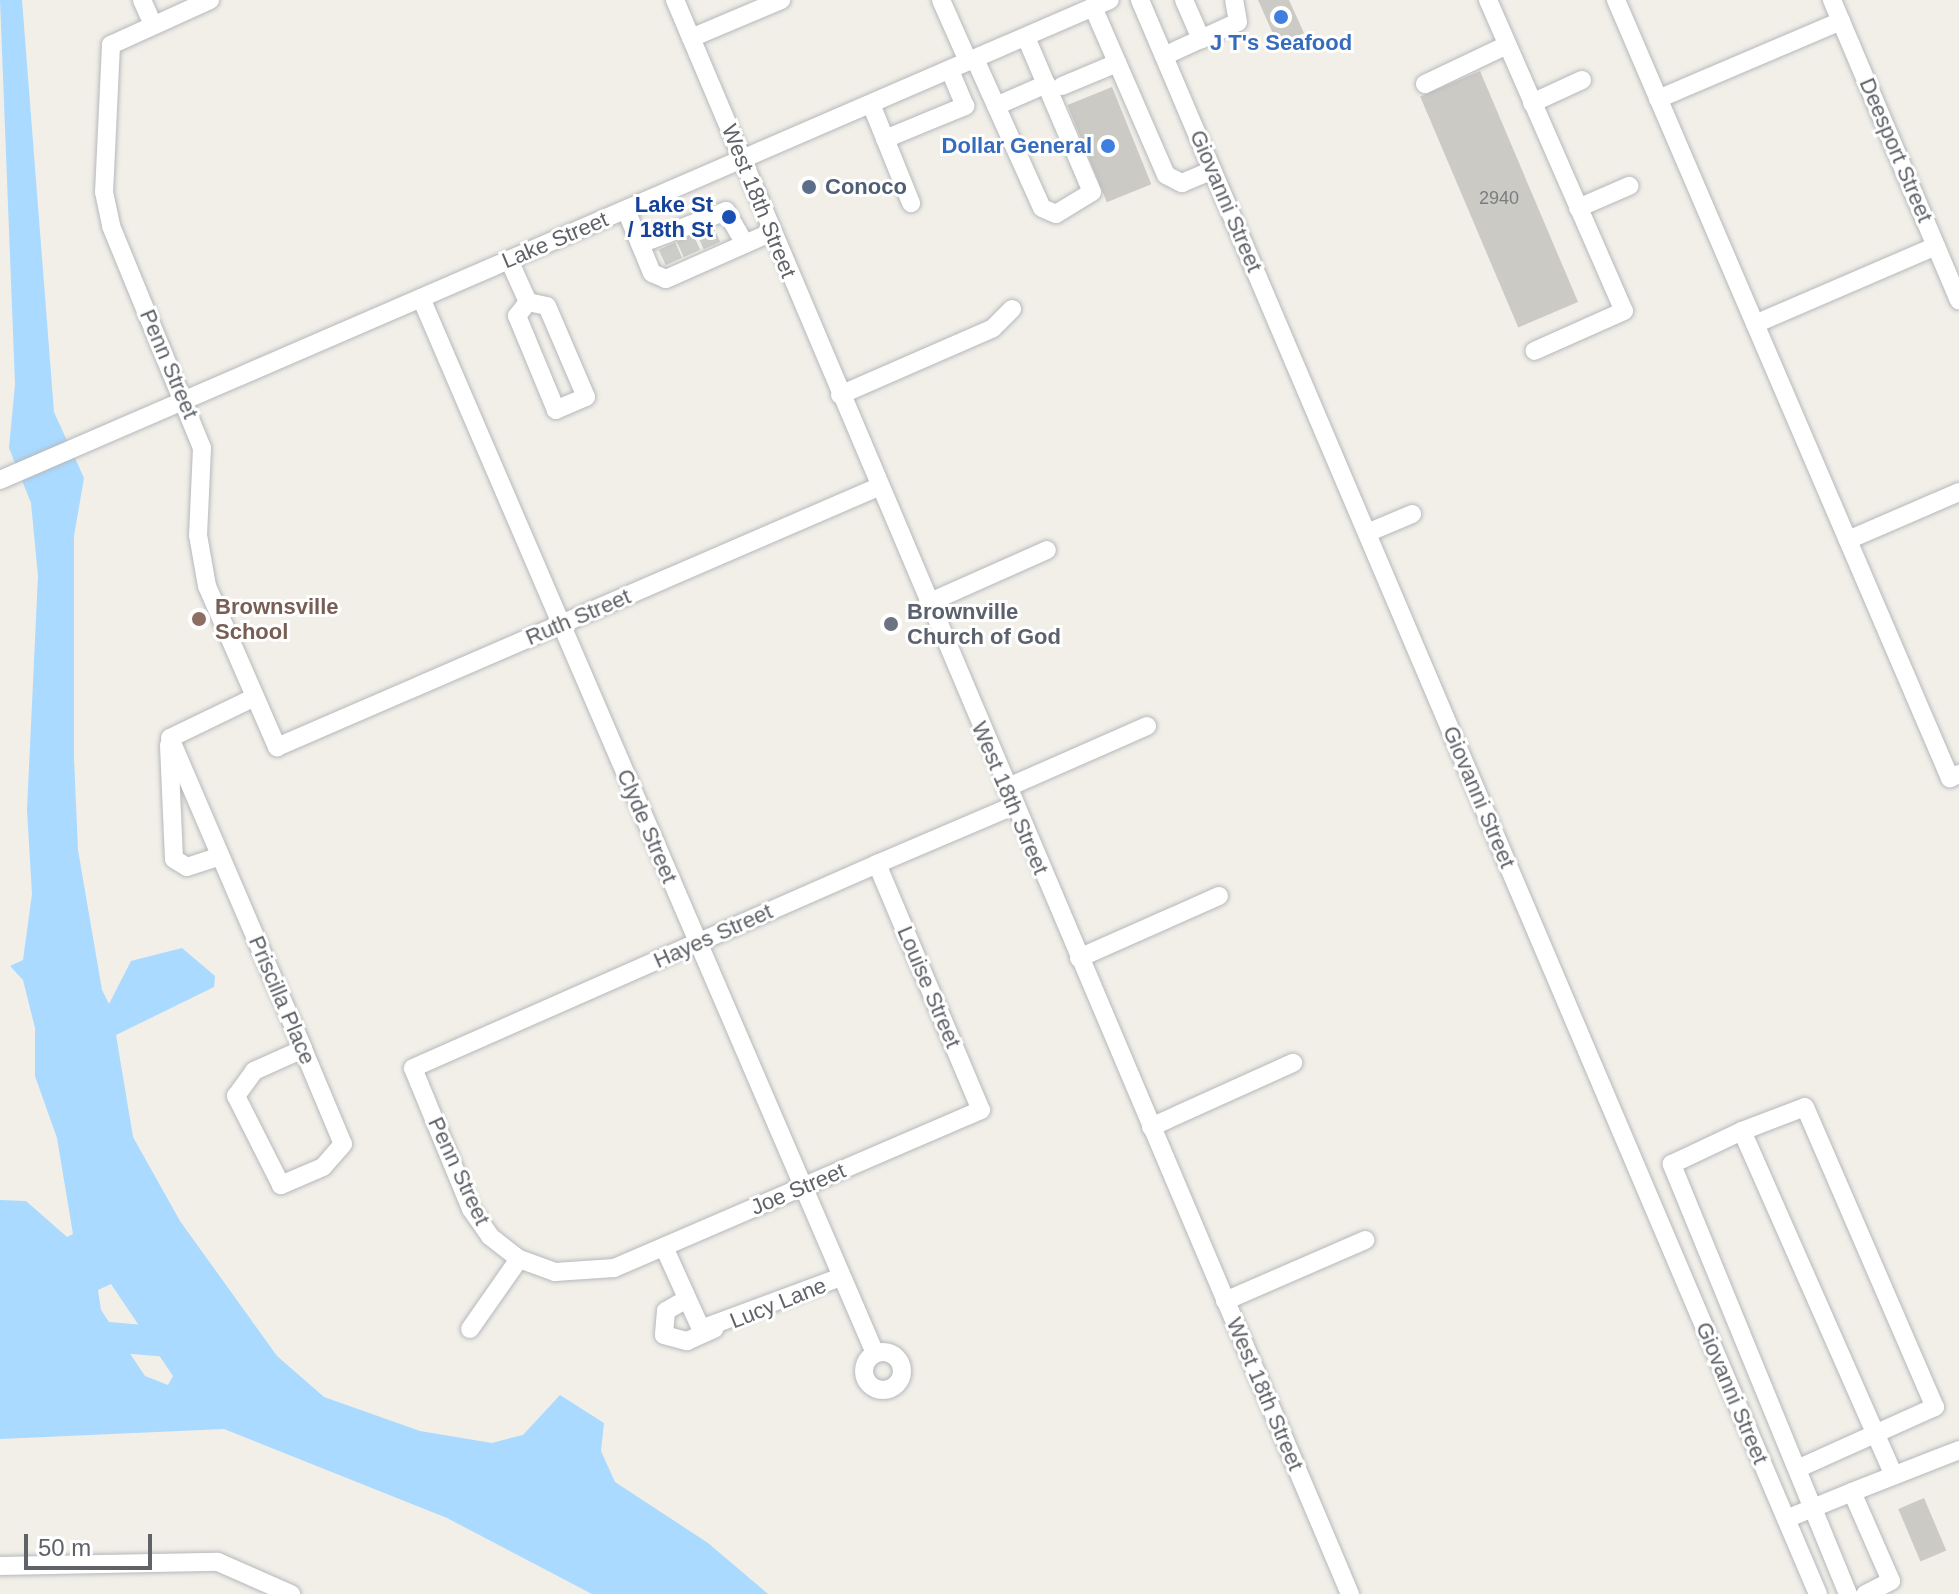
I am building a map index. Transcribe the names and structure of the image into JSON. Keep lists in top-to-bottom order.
{
  "streets": {
    "street": [
      "Deesport Street",
      "West 18th Street",
      "Giovanni Street",
      "Lake Street",
      "Penn Street",
      "Ruth Street",
      "Clyde Street",
      "Hayes Street",
      "Louise Street",
      "Priscilla Place",
      "Joe Street",
      "Lucy Lane"
    ]
  },
  "crossings": [
    ["West 18th Street", "Lake Street"],
    ["West 18th Street", "Ruth Street"],
    ["West 18th Street", "Hayes Street"],
    ["Lake Street", "Penn Street"],
    ["Lake Street", "Clyde Street"],
    ["Penn Street", "Ruth Street"],
    ["Penn Street", "Hayes Street"],
    ["Penn Street", "Joe Street"],
    ["Ruth Street", "Clyde Street"],
    ["Clyde Street", "Hayes Street"],
    ["Clyde Street", "Joe Street"],
    ["Clyde Street", "Lucy Lane"],
    ["Hayes Street", "Louise Street"],
    ["Louise Street", "Joe Street"],
    ["Joe Street", "Lucy Lane"]
  ],
  "places": [
    "J T's Seafood",
    "Dollar General",
    "Conoco",
    "Lake St / 18th St",
    "Brownsville School",
    "Brownville Church of God"
  ],
  "house_numbers": ["2940"],
  "scale_bar": "50 m"
}
